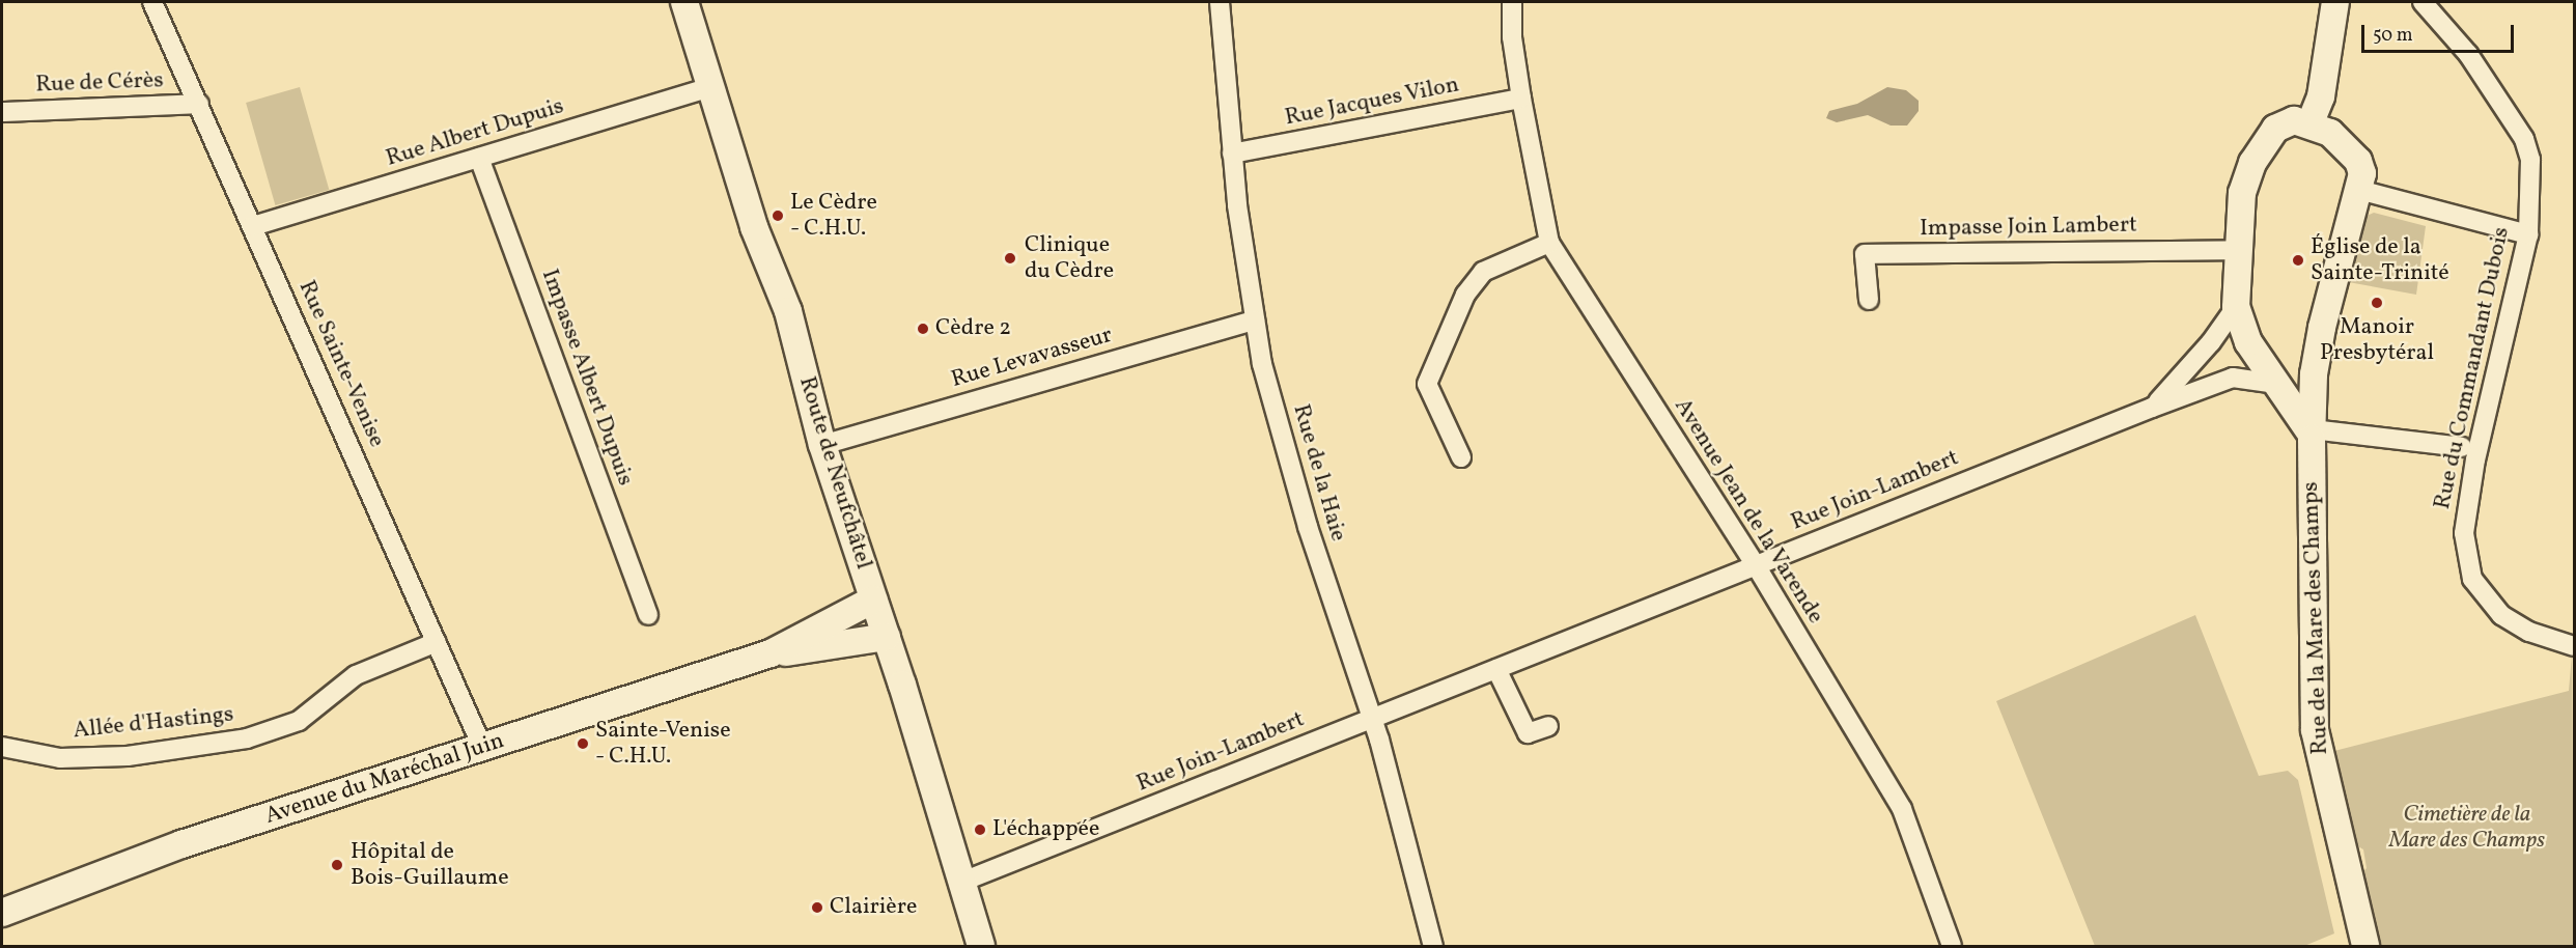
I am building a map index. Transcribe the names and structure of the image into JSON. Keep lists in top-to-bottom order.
{
  "streets": {
    "street": [
      "Rue de Cérès",
      "Rue Jacques Vilon",
      "Rue Albert Dupuis",
      "Impasse Join Lambert",
      "Rue Levavasseur",
      "Rue Sainte-Venise",
      "Rue du Commandant Dubois",
      "Impasse Albert Dupuis",
      "Route de Neufchâtel",
      "Rue de la Haie",
      "Rue Join-Lambert",
      "Avenue Jean de la Varende",
      "Rue de la Mare des Champs",
      "Allée d'Hastings",
      "Avenue du Maréchal Juin"
    ]
  },
  "crossings": [
    ["Rue de Cérès", "Rue Sainte-Venise"],
    ["Rue Jacques Vilon", "Rue de la Haie"],
    ["Rue Jacques Vilon", "Avenue Jean de la Varende"],
    ["Rue Albert Dupuis", "Rue Sainte-Venise"],
    ["Rue Albert Dupuis", "Impasse Albert Dupuis"],
    ["Rue Albert Dupuis", "Route de Neufchâtel"],
    ["Rue Levavasseur", "Route de Neufchâtel"],
    ["Rue Levavasseur", "Rue de la Haie"],
    ["Rue Sainte-Venise", "Allée d'Hastings"],
    ["Rue Sainte-Venise", "Avenue du Maréchal Juin"],
    ["Route de Neufchâtel", "Rue Join-Lambert"],
    ["Route de Neufchâtel", "Avenue du Maréchal Juin"],
    ["Rue de la Haie", "Rue Join-Lambert"],
    ["Rue Join-Lambert", "Avenue Jean de la Varende"]
  ],
  "parks": ["Cimetière de la Mare des Champs"],
  "places": [
    "Le Cèdre - C.H.U.",
    "Clinique du Cèdre",
    "Église de la Sainte-Trinité",
    "Manoir Presbytéral",
    "Cèdre 2",
    "Sainte-Venise - C.H.U.",
    "L'échappée",
    "Hôpital de Bois-Guillaume",
    "Clairière"
  ],
  "scale_bar": "50 m"
}
